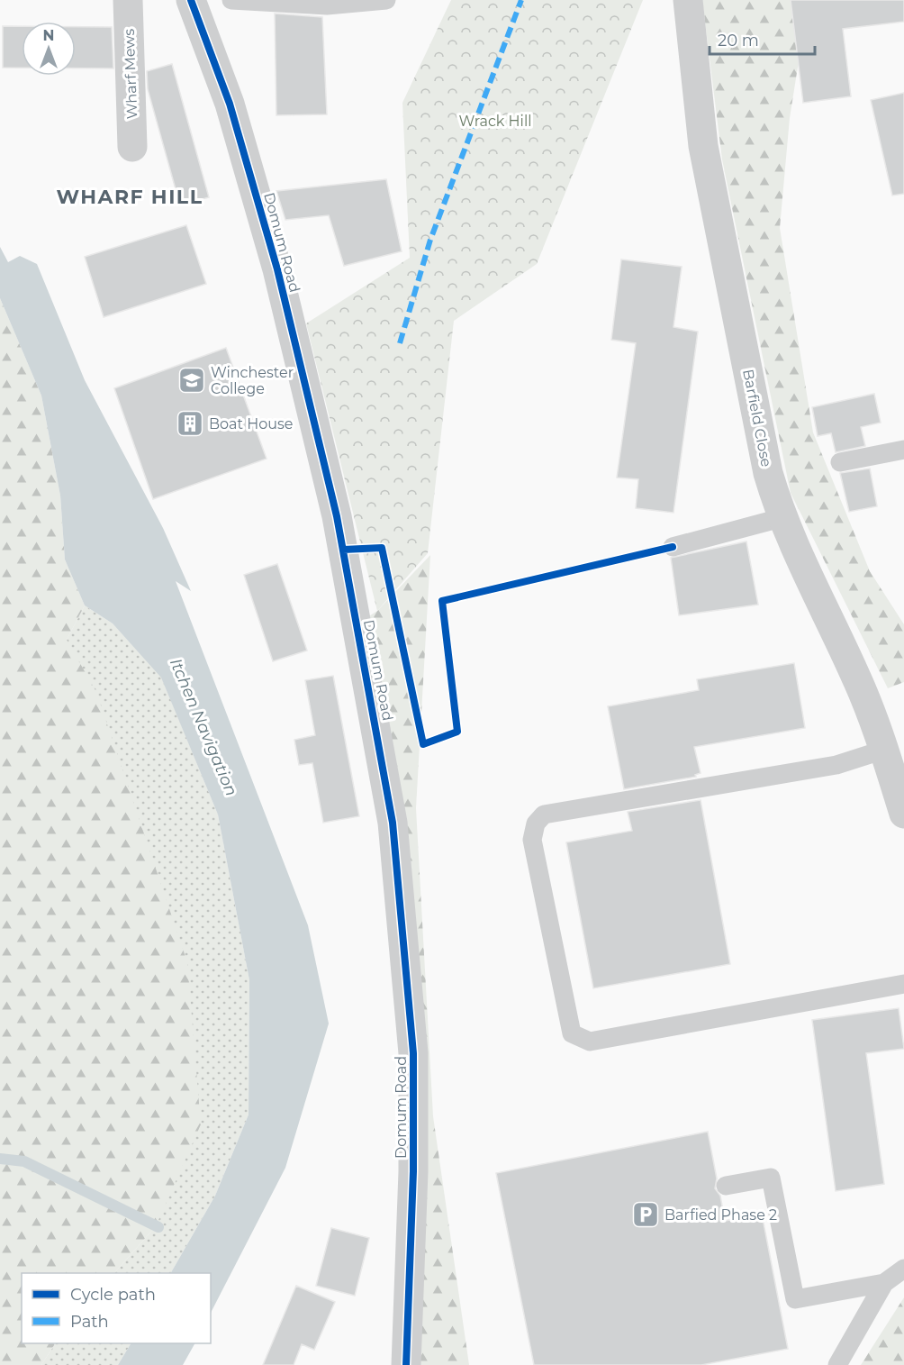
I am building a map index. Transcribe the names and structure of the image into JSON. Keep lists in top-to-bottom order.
{
  "streets": {
    "street": ["Wharf Mews", "Domum Road", "Barfield Close"]
  },
  "districts": ["WHARF HILL"],
  "water": ["Itchen Navigation"],
  "parks": ["Wrack Hill"],
  "places": {
    "school or university": ["Winchester College"],
    "building": ["Boat House"],
    "parking": ["Barfied Phase 2"]
  },
  "legend": ["Cycle path", "Path"],
  "scale_bar": "20 m",
  "north": "top"
}
